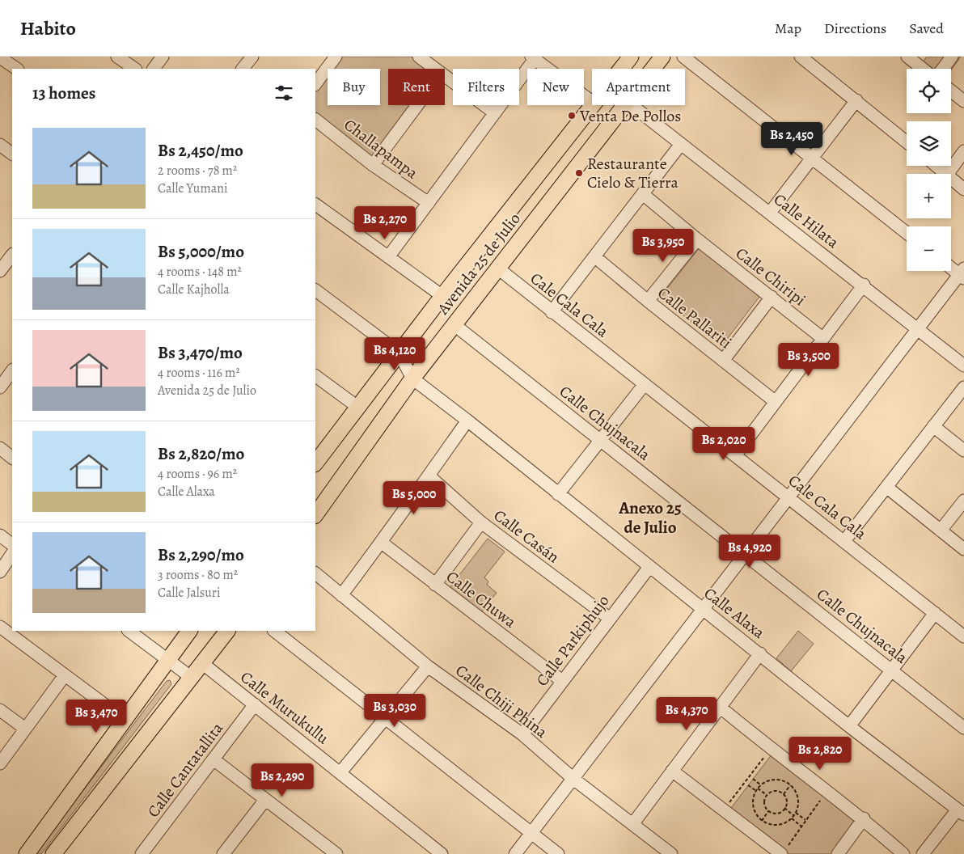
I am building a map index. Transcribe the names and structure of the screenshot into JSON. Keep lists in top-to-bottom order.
{
  "streets": {
    "main road": ["Avenida 25 de Julio"],
    "street": [
      "Challapampa",
      "Calle Hilata",
      "Calle Chiripi",
      "Cale Cala Cala",
      "Calle Pallariti",
      "Calle Chujnacala",
      "Calle Casán",
      "Calle Chuwa",
      "Calle Alaxa",
      "Calle Parkiphujo",
      "Calle Chiji Phina",
      "Calle Murukullu",
      "Calle Cantatallita"
    ]
  },
  "crossings": [
    ["Avenida 25 de Julio", "Cale Cala Cala"],
    ["Avenida 25 de Julio", "Calle Chujnacala"],
    ["Avenida 25 de Julio", "Calle Alaxa"],
    ["Calle Casán", "Calle Parkiphujo"],
    ["Calle Chuwa", "Calle Parkiphujo"],
    ["Calle Alaxa", "Calle Parkiphujo"],
    ["Calle Parkiphujo", "Calle Chiji Phina"],
    ["Calle Murukullu", "Calle Cantatallita"]
  ],
  "districts": ["Anexo 25 de Julio"],
  "places": ["Venta De Pollos", "Restaurante Cielo & Tierra"],
  "page": {
    "header": "Habito",
    "nav": ["Map", "Directions", "Saved"],
    "map_buttons": ["+", "−"],
    "chip": [
      "Buy",
      "Rent",
      "Filters",
      "New",
      "Apartment"
    ],
    "heading": "13 homes",
    "list": [
      {
        "name": "Bs 2,450/mo",
        "note": "2 rooms · 78 m² · Calle Yumani"
      },
      {
        "name": "Bs 5,000/mo",
        "note": "4 rooms · 148 m² · Calle Kajholla"
      },
      {
        "name": "Bs 3,470/mo",
        "note": "4 rooms · 116 m² · Avenida 25 de Julio"
      },
      {
        "name": "Bs 2,820/mo",
        "note": "4 rooms · 96 m² · Calle Alaxa"
      },
      {
        "name": "Bs 2,290/mo",
        "note": "3 rooms · 80 m² · Calle Jalsuri"
      }
    ],
    "price": [
      "Bs 2,450",
      "Bs 2,270",
      "Bs 3,950",
      "Bs 4,120",
      "Bs 3,500",
      "Bs 2,020",
      "Bs 5,000",
      "Bs 4,920",
      "Bs 3,030",
      "Bs 4,370",
      "Bs 3,470",
      "Bs 2,820",
      "Bs 2,290"
    ]
  }
}
